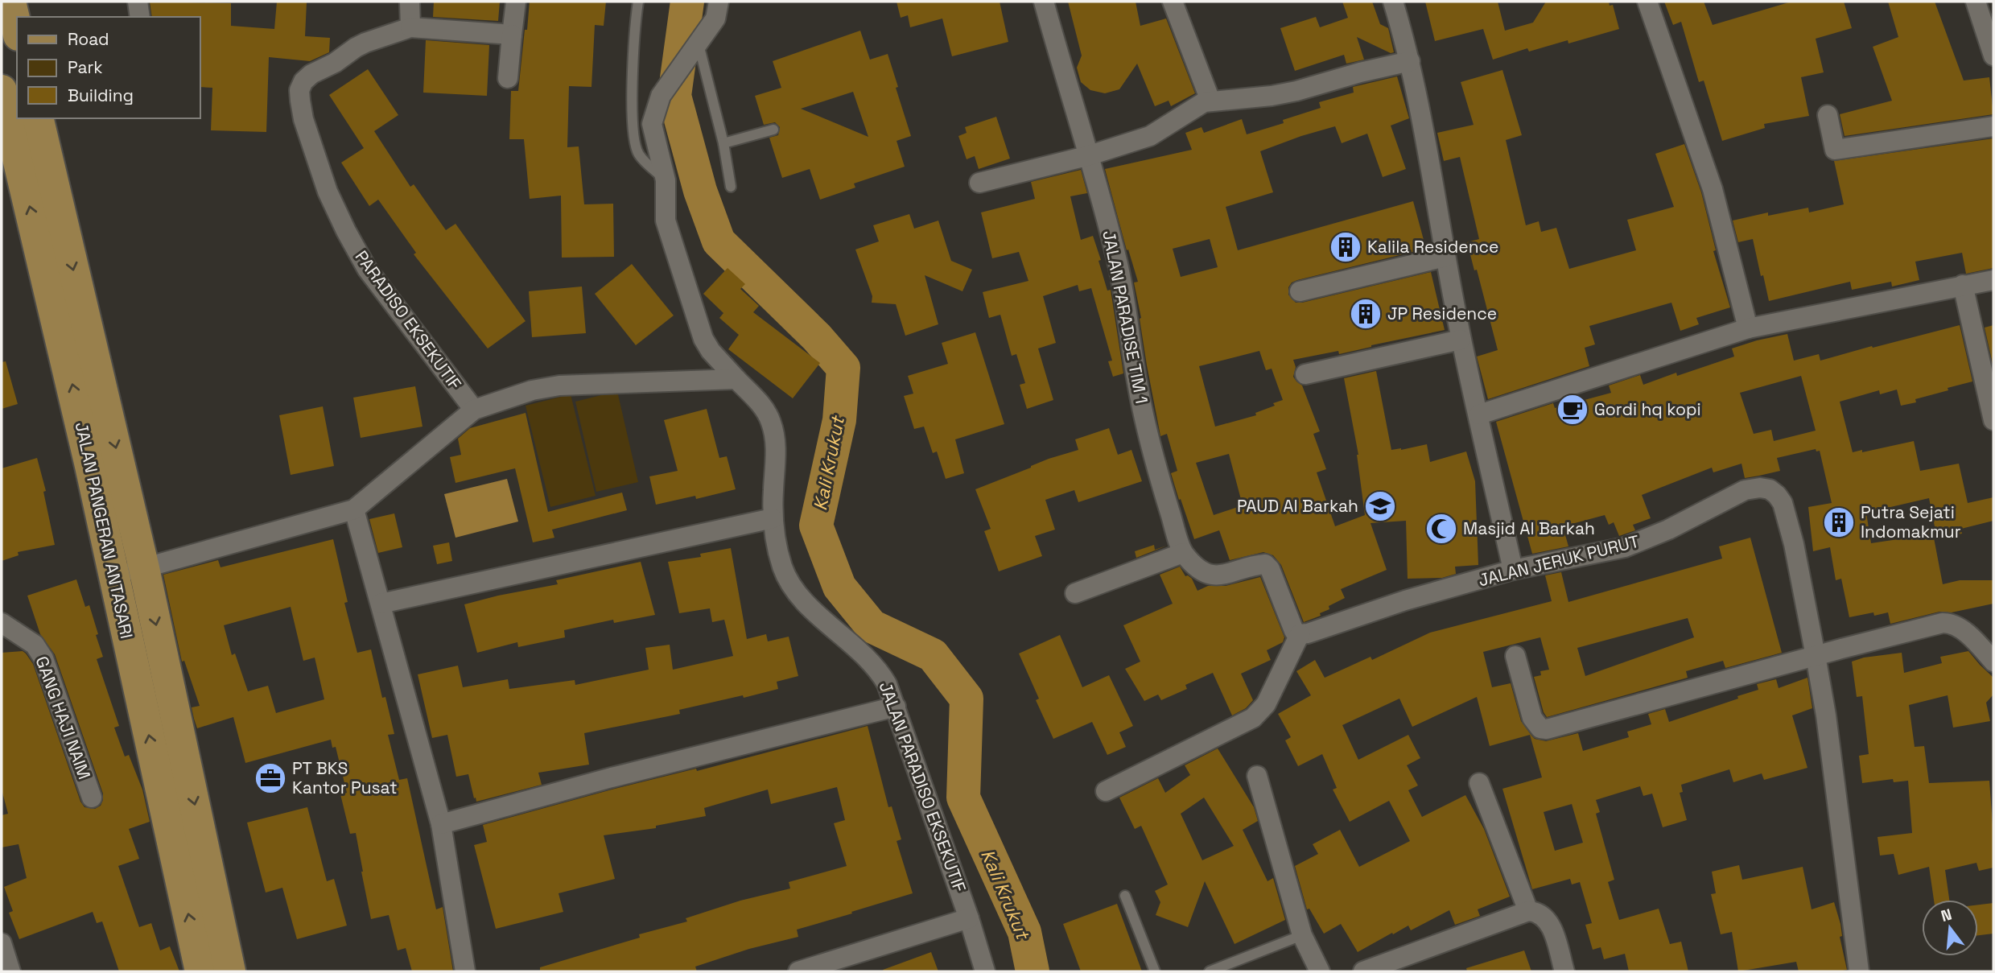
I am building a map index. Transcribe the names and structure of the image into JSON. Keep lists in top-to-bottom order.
{
  "streets": {
    "main road": ["JALAN PANGERAN ANTASARI"],
    "street": [
      "JALAN PARADISE TIM 1",
      "PARADISO EKSEKUTIF",
      "JALAN JERUK PURUT",
      "GANG HAJI NAIM",
      "JALAN PARADISO EKSEKUTIF"
    ]
  },
  "water": ["Kali Krukut"],
  "places": {
    "building": ["Kalila Residence", "JP Residence", "Putra Sejati Indomakmur"],
    "cafe": ["Gordi hq kopi"],
    "school or university": ["PAUD Al Barkah"],
    "mosque": ["Masjid Al Barkah"],
    "office": ["PT BKS Kantor Pusat"]
  },
  "legend": ["Road", "Park", "Building"],
  "north": "top"
}
